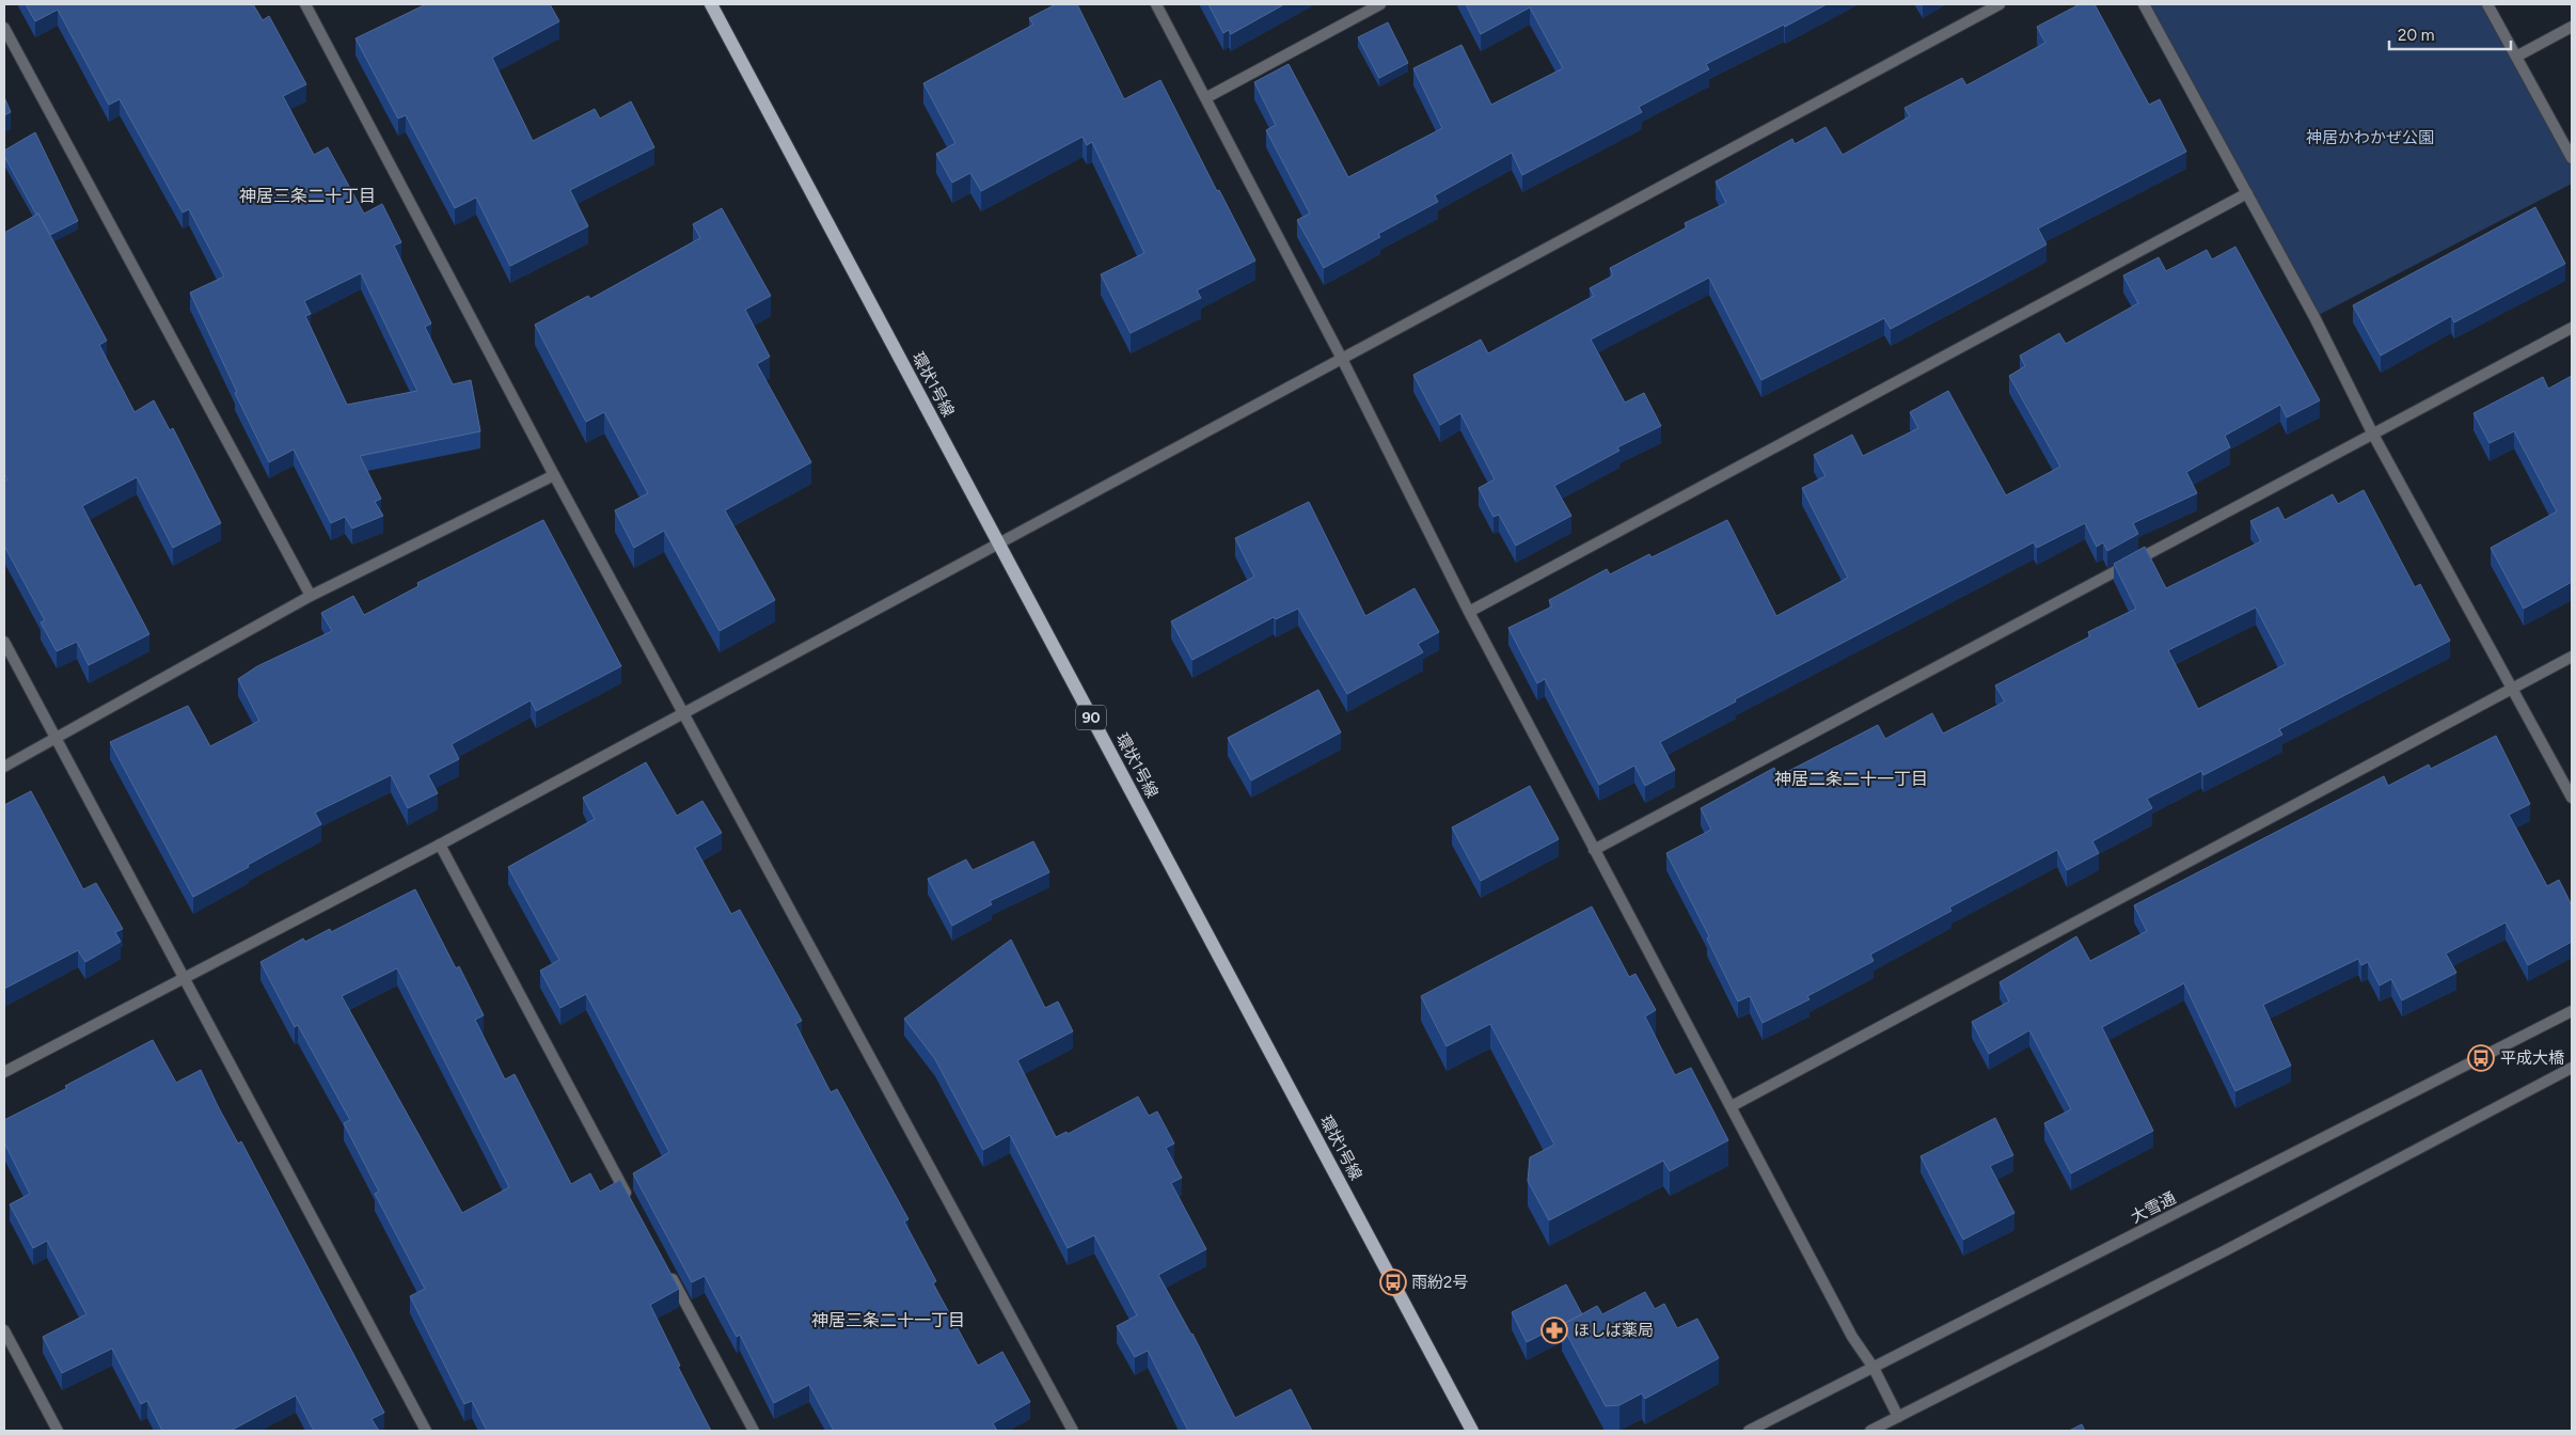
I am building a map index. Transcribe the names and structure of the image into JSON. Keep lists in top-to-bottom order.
{
  "streets": {
    "main road": ["環状1号線", "90"],
    "street": ["大雪通"]
  },
  "districts": ["神居三条二十丁目", "神居二条二十一丁目", "神居三条二十一丁目"],
  "parks": ["神居かわかぜ公園"],
  "places": {
    "bus stop": ["平成大橋", "雨紛2号"],
    "pharmacy": ["ほしば薬局"]
  },
  "scale_bar": "20 m"
}
